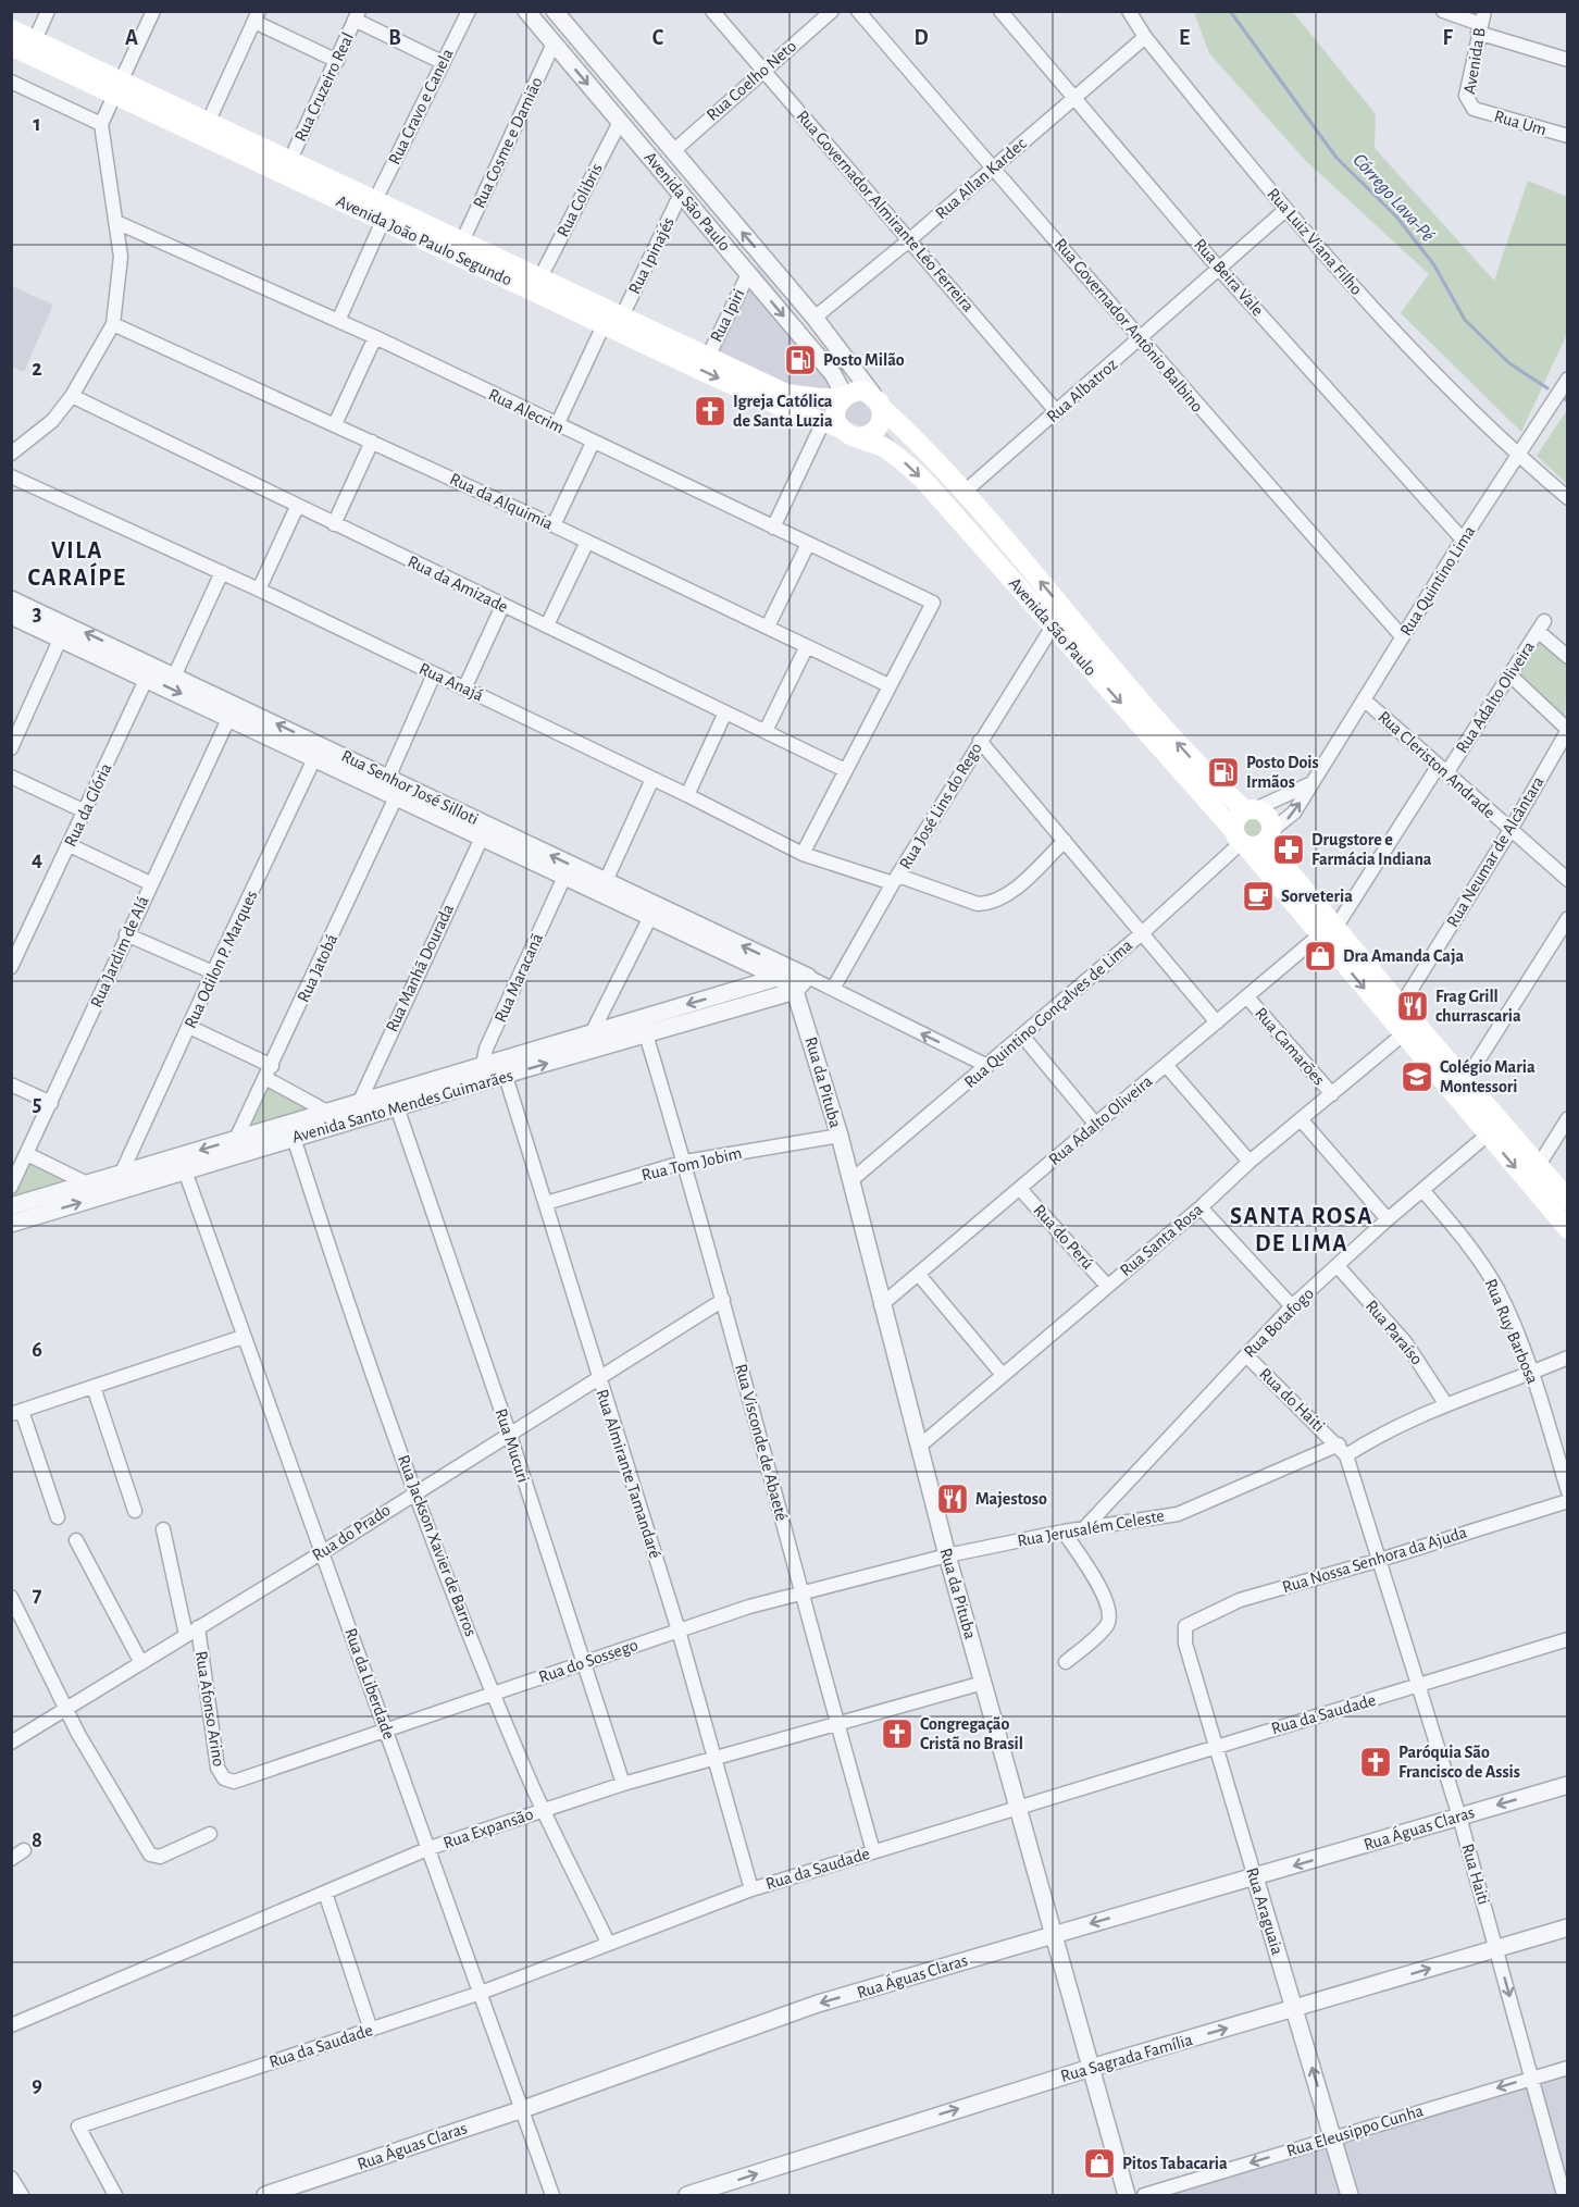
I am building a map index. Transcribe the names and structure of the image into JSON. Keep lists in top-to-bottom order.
{
  "streets": {
    "main road": ["Avenida São Paulo", "Avenida João Paulo Segundo"],
    "street": [
      "Avenida B",
      "Rua Coelho Neto",
      "Rua Cruzeiro Real",
      "Rua Cravo e Canela",
      "Rua Um",
      "Rua Cosme e Damião",
      "Rua Allan Kardec",
      "Rua Colibris",
      "Rua Governador Almirante Léo Ferreira",
      "Rua Luiz Viana Filho",
      "Rua Ipinajés",
      "Rua Beira Vale",
      "Rua Ipiri",
      "Rua Governador Antônio Balbino",
      "Rua Albatroz",
      "Rua Alecrim",
      "Rua da Alquimia",
      "Rua Quintino Lima",
      "Rua da Amizade",
      "Rua Anajá",
      "Rua Adalto Oliveira",
      "Rua Cleriston Andrade",
      "Rua Senhor José Silloti",
      "Rua da Glória",
      "Rua José Lins do Rego",
      "Rua Neumar de Alcântara",
      "Rua Jardim de Alá",
      "Rua Odilon P. Marques",
      "Rua Jatobá",
      "Rua Manhã Dourada",
      "Rua Maracanã",
      "Rua Quintino Gonçalves de Lima",
      "Rua Camarões",
      "Rua da Pituba",
      "Avenida Santo Mendes Guimarães",
      "Rua Tom Jobim",
      "Rua do Perú",
      "Rua Santa Rosa",
      "Rua Botafogo",
      "Rua Ruy Barbosa",
      "Rua Paraíso",
      "Rua do Haiti",
      "Rua Visconde de Abaeté",
      "Rua Mucuri",
      "Rua Almirante Tamandaré",
      "Rua Jerusalém Celeste",
      "Rua do Prado",
      "Rua Jackson Xavier de Barros",
      "Rua Nossa Senhora da Ajuda",
      "Rua do Sossego",
      "Rua da Liberdade",
      "Rua Afonso Arino",
      "Rua da Saudade",
      "Rua Expansão",
      "Rua Águas Claras",
      "Rua Haiti",
      "Rua Araguaia",
      "Rua Sagrada Família",
      "Rua Eleusippo Cunha"
    ]
  },
  "crossings": [
    ["Avenida B", "Rua Um"],
    ["Rua Coelho Neto", "Avenida São Paulo"],
    ["Rua Coelho Neto", "Rua Governador Almirante Léo Ferreira"],
    ["Rua Cruzeiro Real", "Avenida João Paulo Segundo"],
    ["Rua Cravo e Canela", "Avenida João Paulo Segundo"],
    ["Rua Cosme e Damião", "Avenida São Paulo"],
    ["Rua Cosme e Damião", "Avenida João Paulo Segundo"],
    ["Rua Allan Kardec", "Avenida São Paulo"],
    ["Rua Allan Kardec", "Rua Governador Almirante Léo Ferreira"],
    ["Rua Allan Kardec", "Rua Luiz Viana Filho"],
    ["Rua Allan Kardec", "Rua Beira Vale"],
    ["Rua Allan Kardec", "Rua Governador Antônio Balbino"],
    ["Rua Colibris", "Avenida São Paulo"],
    ["Rua Colibris", "Avenida João Paulo Segundo"],
    ["Avenida São Paulo", "Avenida João Paulo Segundo"],
    ["Avenida São Paulo", "Rua Ipinajés"],
    ["Avenida São Paulo", "Rua Ipiri"],
    ["Avenida São Paulo", "Rua Albatroz"],
    ["Avenida São Paulo", "Rua Quintino Lima"],
    ["Avenida São Paulo", "Rua Adalto Oliveira"],
    ["Avenida São Paulo", "Rua José Lins do Rego"],
    ["Avenida São Paulo", "Rua Neumar de Alcântara"],
    ["Avenida São Paulo", "Rua Quintino Gonçalves de Lima"],
    ["Avenida São Paulo", "Rua Santa Rosa"],
    ["Avenida São Paulo", "Rua Botafogo"],
    ["Rua Governador Almirante Léo Ferreira", "Rua Albatroz"],
    ["Avenida João Paulo Segundo", "Rua Ipinajés"],
    ["Avenida João Paulo Segundo", "Rua Ipiri"],
    ["Rua Luiz Viana Filho", "Rua Albatroz"],
    ["Rua Luiz Viana Filho", "Rua Quintino Lima"],
    ["Rua Ipinajés", "Rua Alecrim"],
    ["Rua Beira Vale", "Rua Albatroz"],
    ["Rua Beira Vale", "Rua Quintino Lima"],
    ["Rua Governador Antônio Balbino", "Rua Albatroz"],
    ["Rua Governador Antônio Balbino", "Rua Quintino Lima"],
    ["Rua Alecrim", "Rua da Alquimia"],
    ["Rua Quintino Lima", "Rua Cleriston Andrade"],
    ["Rua Quintino Lima", "Rua Quintino Gonçalves de Lima"],
    ["Rua Anajá", "Rua José Lins do Rego"],
    ["Rua Adalto Oliveira", "Rua Cleriston Andrade"],
    ["Rua Adalto Oliveira", "Rua Camarões"],
    ["Rua Adalto Oliveira", "Rua da Pituba"],
    ["Rua Adalto Oliveira", "Rua do Perú"],
    ["Rua Cleriston Andrade", "Rua Neumar de Alcântara"],
    ["Rua Senhor José Silloti", "Rua da Glória"],
    ["Rua Senhor José Silloti", "Rua Jardim de Alá"],
    ["Rua Senhor José Silloti", "Rua Odilon P. Marques"],
    ["Rua Senhor José Silloti", "Rua Jatobá"],
    ["Rua Senhor José Silloti", "Rua Manhã Dourada"],
    ["Rua Senhor José Silloti", "Rua Maracanã"],
    ["Rua Senhor José Silloti", "Rua da Pituba"],
    ["Rua Senhor José Silloti", "Avenida Santo Mendes Guimarães"],
    ["Rua Odilon P. Marques", "Avenida Santo Mendes Guimarães"],
    ["Rua Jatobá", "Avenida Santo Mendes Guimarães"],
    ["Rua Manhã Dourada", "Avenida Santo Mendes Guimarães"],
    ["Rua Maracanã", "Avenida Santo Mendes Guimarães"],
    ["Rua Quintino Gonçalves de Lima", "Rua da Pituba"],
    ["Rua Camarões", "Rua Santa Rosa"],
    ["Rua da Pituba", "Avenida Santo Mendes Guimarães"],
    ["Rua da Pituba", "Rua Tom Jobim"],
    ["Rua da Pituba", "Rua Santa Rosa"],
    ["Rua da Pituba", "Rua Jerusalém Celeste"],
    ["Rua da Pituba", "Rua do Sossego"],
    ["Rua da Pituba", "Rua da Saudade"],
    ["Rua da Pituba", "Rua Expansão"],
    ["Rua da Pituba", "Rua Águas Claras"],
    ["Rua da Pituba", "Rua Sagrada Família"],
    ["Avenida Santo Mendes Guimarães", "Rua Visconde de Abaeté"],
    ["Avenida Santo Mendes Guimarães", "Rua Mucuri"],
    ["Avenida Santo Mendes Guimarães", "Rua Almirante Tamandaré"],
    ["Avenida Santo Mendes Guimarães", "Rua Jackson Xavier de Barros"],
    ["Avenida Santo Mendes Guimarães", "Rua da Liberdade"],
    ["Rua Tom Jobim", "Rua Visconde de Abaeté"],
    ["Rua Tom Jobim", "Rua Almirante Tamandaré"],
    ["Rua do Perú", "Rua Santa Rosa"],
    ["Rua Botafogo", "Rua Ruy Barbosa"],
    ["Rua Botafogo", "Rua Paraíso"],
    ["Rua Botafogo", "Rua do Haiti"],
    ["Rua Botafogo", "Rua Jerusalém Celeste"],
    ["Rua Ruy Barbosa", "Rua Jerusalém Celeste"],
    ["Rua Paraíso", "Rua Jerusalém Celeste"],
    ["Rua do Haiti", "Rua Jerusalém Celeste"],
    ["Rua do Haiti", "Rua Haiti"],
    ["Rua Visconde de Abaeté", "Rua do Prado"],
    ["Rua Visconde de Abaeté", "Rua do Sossego"],
    ["Rua Visconde de Abaeté", "Rua da Saudade"],
    ["Rua Visconde de Abaeté", "Rua Expansão"],
    ["Rua Mucuri", "Rua do Prado"],
    ["Rua Mucuri", "Rua do Sossego"],
    ["Rua Mucuri", "Rua Expansão"],
    ["Rua Almirante Tamandaré", "Rua do Prado"],
    ["Rua Almirante Tamandaré", "Rua do Sossego"],
    ["Rua Almirante Tamandaré", "Rua da Saudade"],
    ["Rua Almirante Tamandaré", "Rua Expansão"],
    ["Rua Jerusalém Celeste", "Rua do Sossego"],
    ["Rua Jerusalém Celeste", "Rua Haiti"],
    ["Rua do Prado", "Rua Jackson Xavier de Barros"],
    ["Rua do Prado", "Rua da Liberdade"],
    ["Rua do Prado", "Rua Afonso Arino"],
    ["Rua Jackson Xavier de Barros", "Rua do Sossego"],
    ["Rua Jackson Xavier de Barros", "Rua da Saudade"],
    ["Rua Jackson Xavier de Barros", "Rua Expansão"],
    ["Rua Nossa Senhora da Ajuda", "Rua Haiti"],
    ["Rua Nossa Senhora da Ajuda", "Rua Araguaia"],
    ["Rua do Sossego", "Rua da Liberdade"],
    ["Rua do Sossego", "Rua Afonso Arino"],
    ["Rua da Liberdade", "Rua da Saudade"],
    ["Rua da Liberdade", "Rua Expansão"],
    ["Rua da Liberdade", "Rua Águas Claras"],
    ["Rua da Saudade", "Rua Haiti"],
    ["Rua da Saudade", "Rua Araguaia"],
    ["Rua Águas Claras", "Rua Haiti"],
    ["Rua Águas Claras", "Rua Araguaia"],
    ["Rua Haiti", "Rua Sagrada Família"],
    ["Rua Haiti", "Rua Eleusippo Cunha"],
    ["Rua Araguaia", "Rua Sagrada Família"],
    ["Rua Araguaia", "Rua Eleusippo Cunha"]
  ],
  "one_way": ["Rua Águas Claras", "Rua Sagrada Família", "Rua Eleusippo Cunha"],
  "districts": ["VILA CARAÍPE", "SANTA ROSA DE LIMA"],
  "water": ["Córrego Lava-Pé"],
  "places": {
    "fuel station": ["Posto Milão", "Posto Dois Irmãos"],
    "church": ["Igreja Católica de Santa Luzia", "Congregação Cristã no Brasil", "Paróquia São Francisco de Assis"],
    "pharmacy": ["Drugstore e Farmácia Indiana"],
    "cafe": ["Sorveteria"],
    "shop": ["Dra Amanda Caja", "Pitos Tabacaria"],
    "restaurant": ["Frag Grill churrascaria", "Majestoso"],
    "school or university": ["Colégio Maria Montessori"]
  },
  "grid": {
    "columns": [
      "A",
      "B",
      "C",
      "D",
      "E",
      "F"
    ],
    "rows": [
      "1",
      "2",
      "3",
      "4",
      "5",
      "6",
      "7",
      "8",
      "9"
    ]
  }
}
